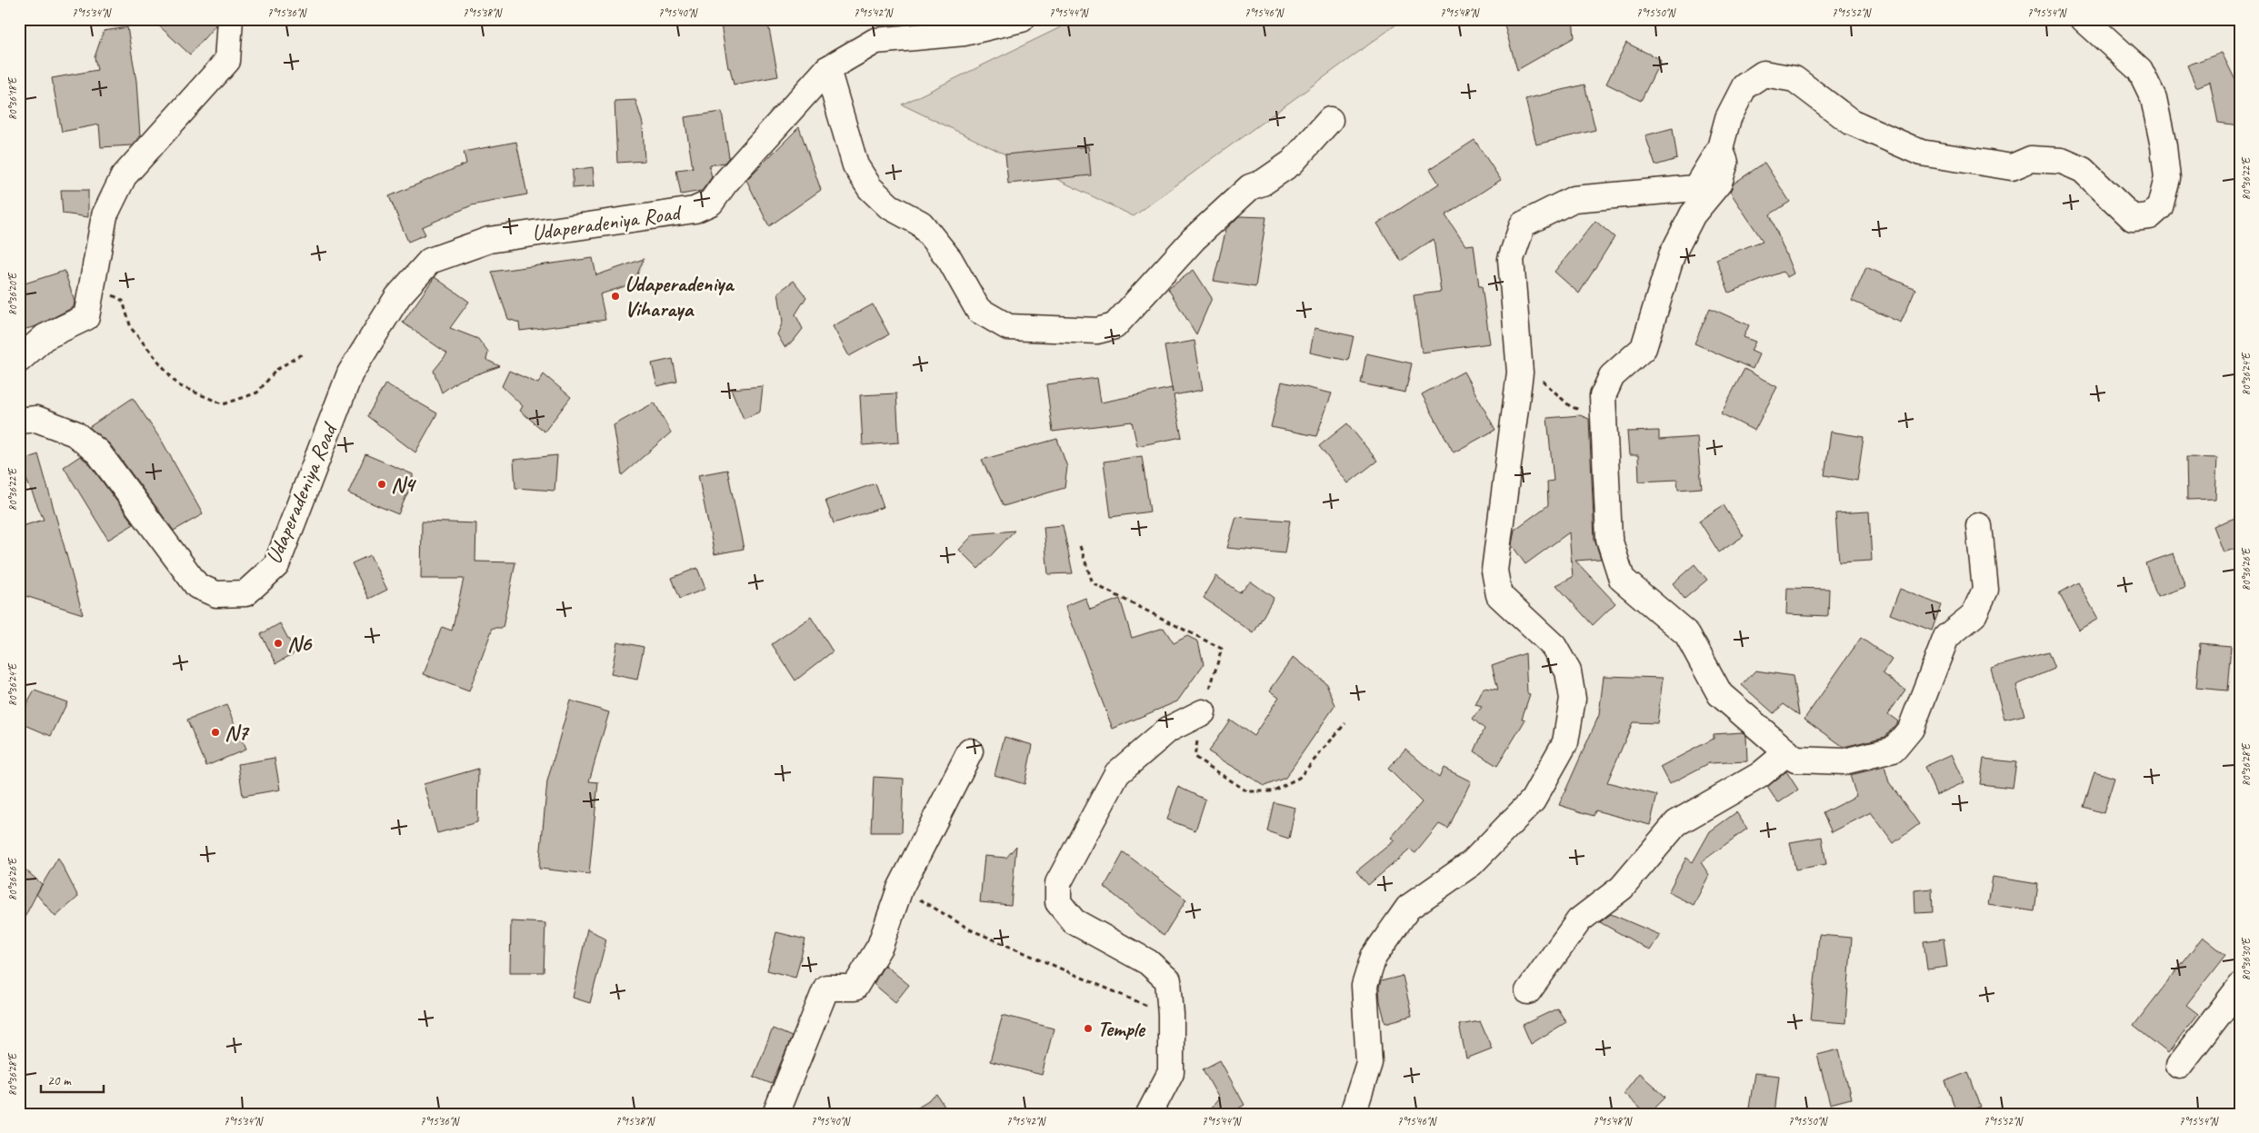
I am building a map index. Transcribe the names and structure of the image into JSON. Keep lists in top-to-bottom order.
{
  "streets": {
    "street": ["Udaperadeniya Road"]
  },
  "places": [
    "Udaperadeniya Viharaya",
    "N4",
    "N6",
    "N7",
    "Temple"
  ],
  "scale_bar": "20 m",
  "coordinates": [
    "7°15'34\"N",
    "7°15'36\"N",
    "7°15'38\"N",
    "7°15'40\"N",
    "7°15'42\"N",
    "7°15'44\"N",
    "7°15'46\"N",
    "7°15'48\"N",
    "7°15'50\"N",
    "7°15'52\"N",
    "7°15'54\"N",
    "80°36'18\"E",
    "80°36'22\"E",
    "80°36'20\"E",
    "80°36'24\"E",
    "80°36'26\"E",
    "80°36'28\"E",
    "80°36'30\"E"
  ]
}
